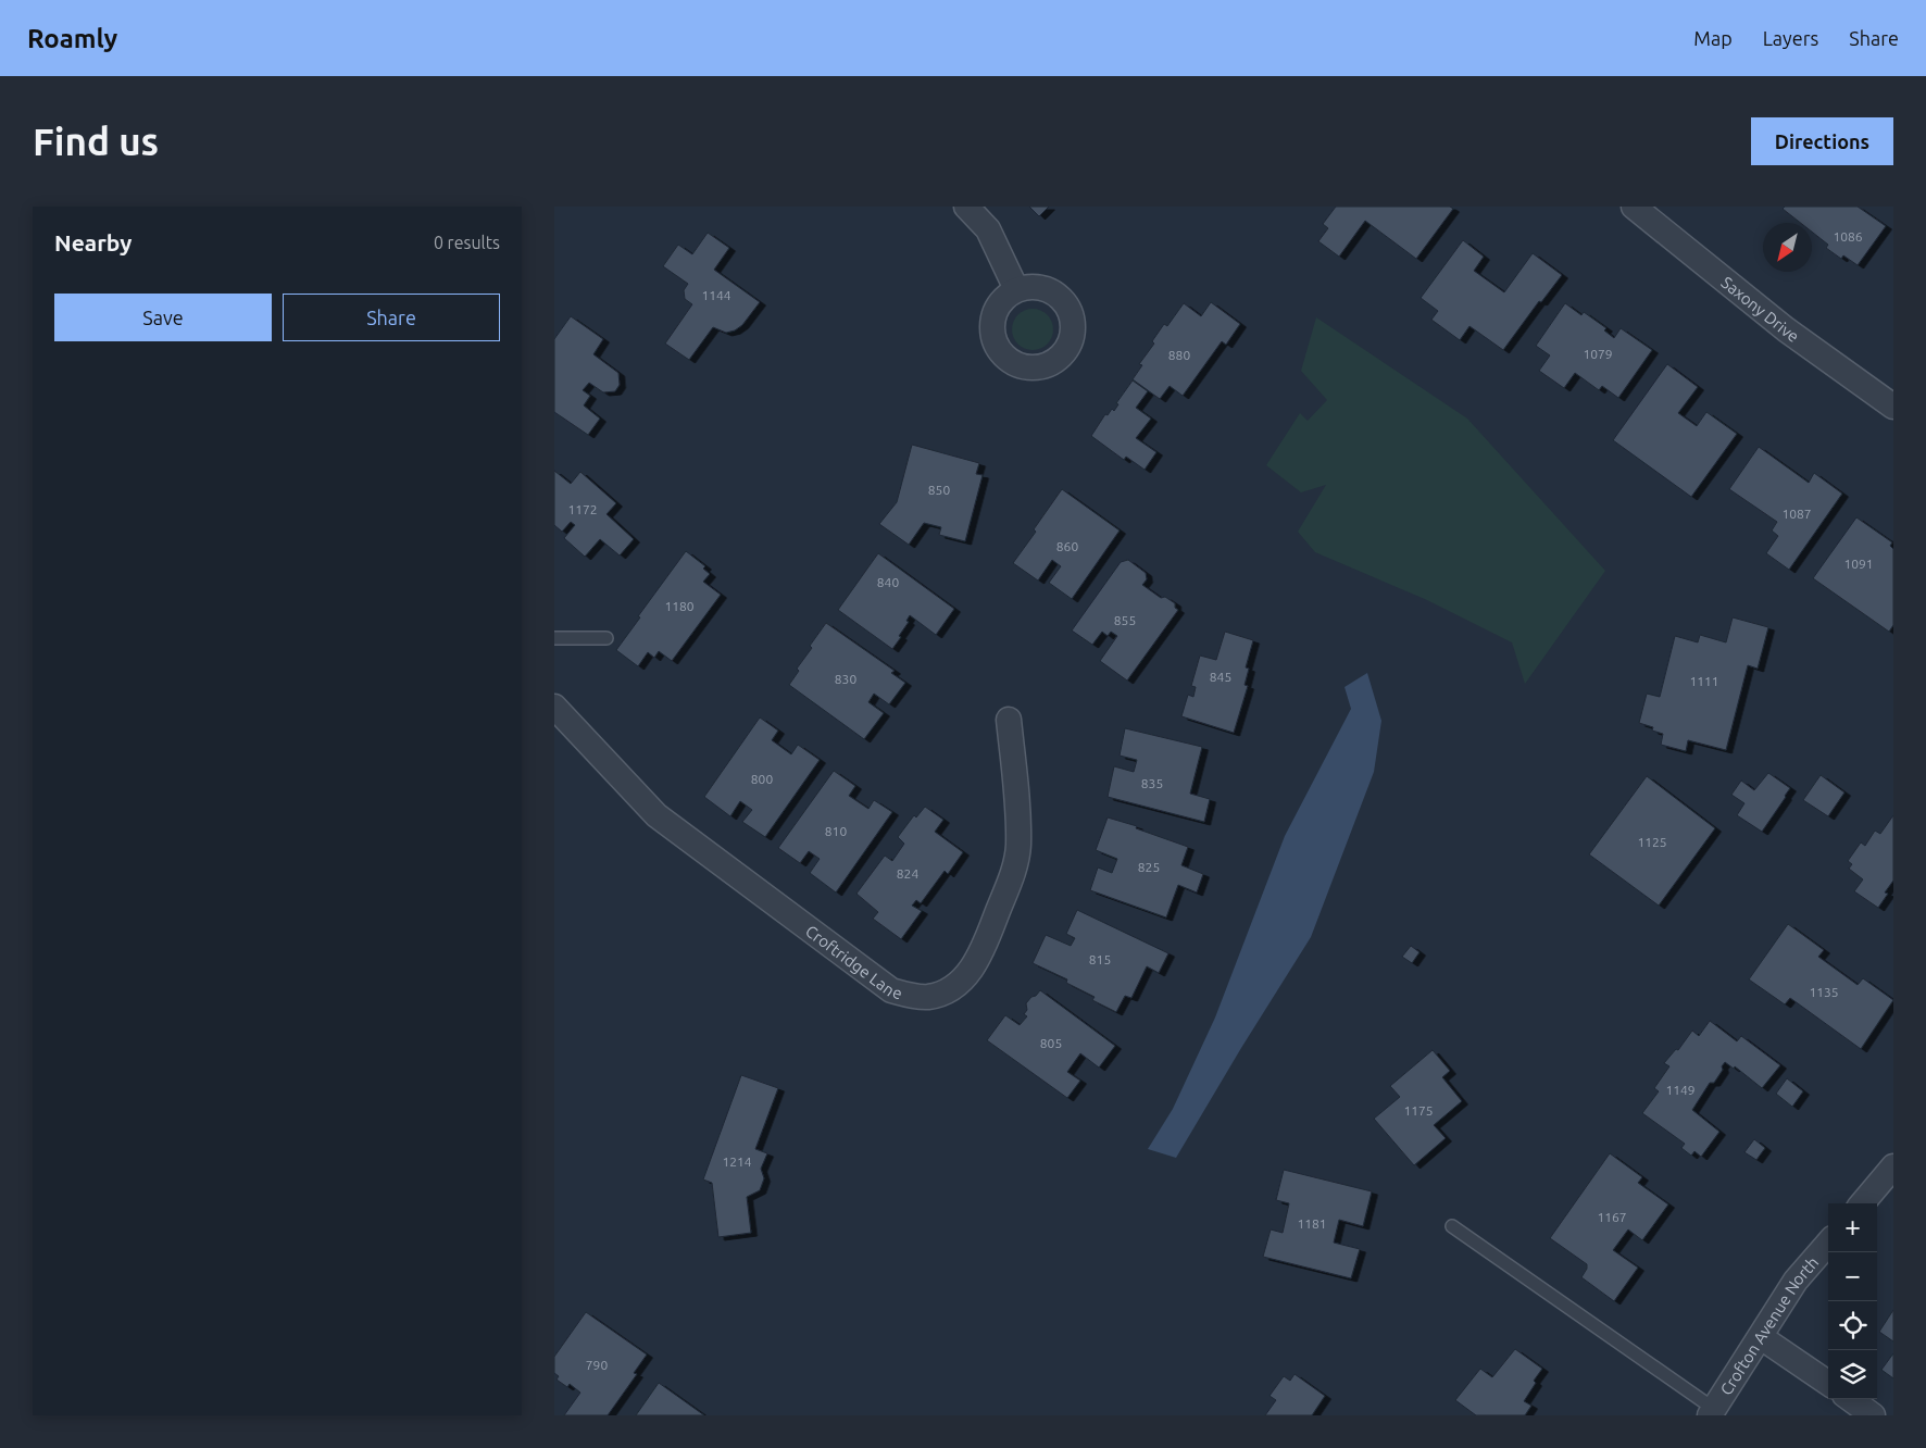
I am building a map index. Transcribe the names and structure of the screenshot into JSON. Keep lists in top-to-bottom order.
{
  "streets": {
    "street": ["Saxony Drive", "Croftridge Lane", "Crofton Avenue North"]
  },
  "house_numbers": [
    "1086",
    "1144",
    "1079",
    "880",
    "850",
    "1172",
    "1087",
    "860",
    "1091",
    "840",
    "1180",
    "855",
    "845",
    "830",
    "1111",
    "800",
    "835",
    "810",
    "1125",
    "825",
    "824",
    "815",
    "1135",
    "805",
    "1149",
    "1175",
    "1214",
    "1167",
    "1181",
    "790"
  ],
  "north": "bottom left",
  "page": {
    "header": "Roamly",
    "nav": ["Map", "Layers", "Share"],
    "buttons": [
      "Directions",
      ["Save", "Share"]
    ],
    "title": "Find us",
    "heading": ["Nearby", "0 results"],
    "map_buttons": ["+", "−"]
  }
}
